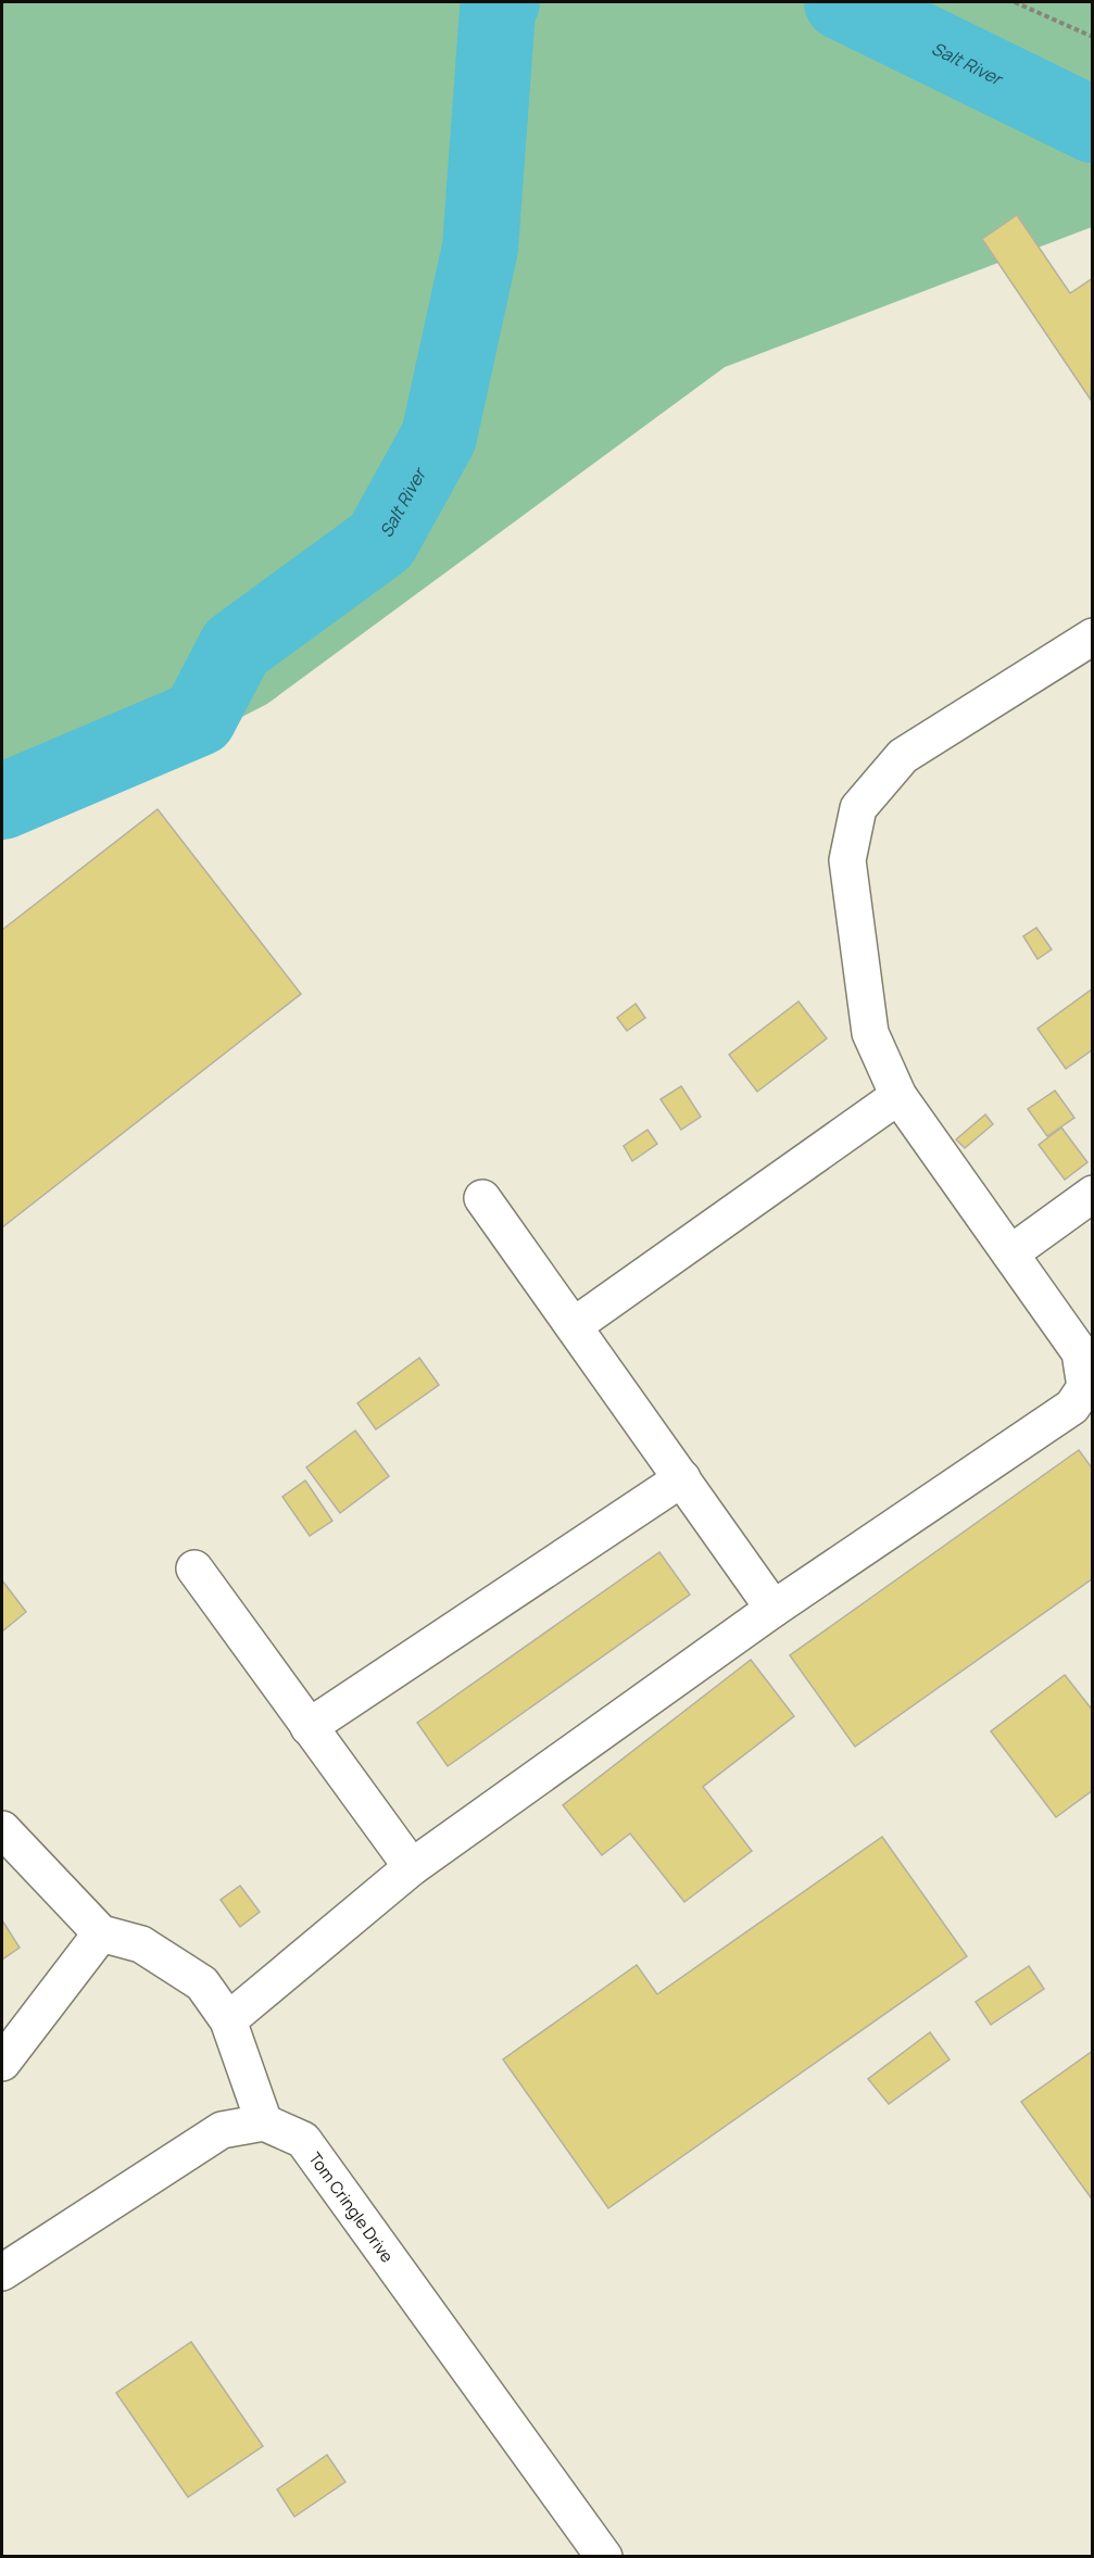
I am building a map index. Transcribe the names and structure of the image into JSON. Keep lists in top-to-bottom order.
{
  "streets": {
    "street": ["Tom Cringle Drive"]
  },
  "water": ["Salt River"]
}
